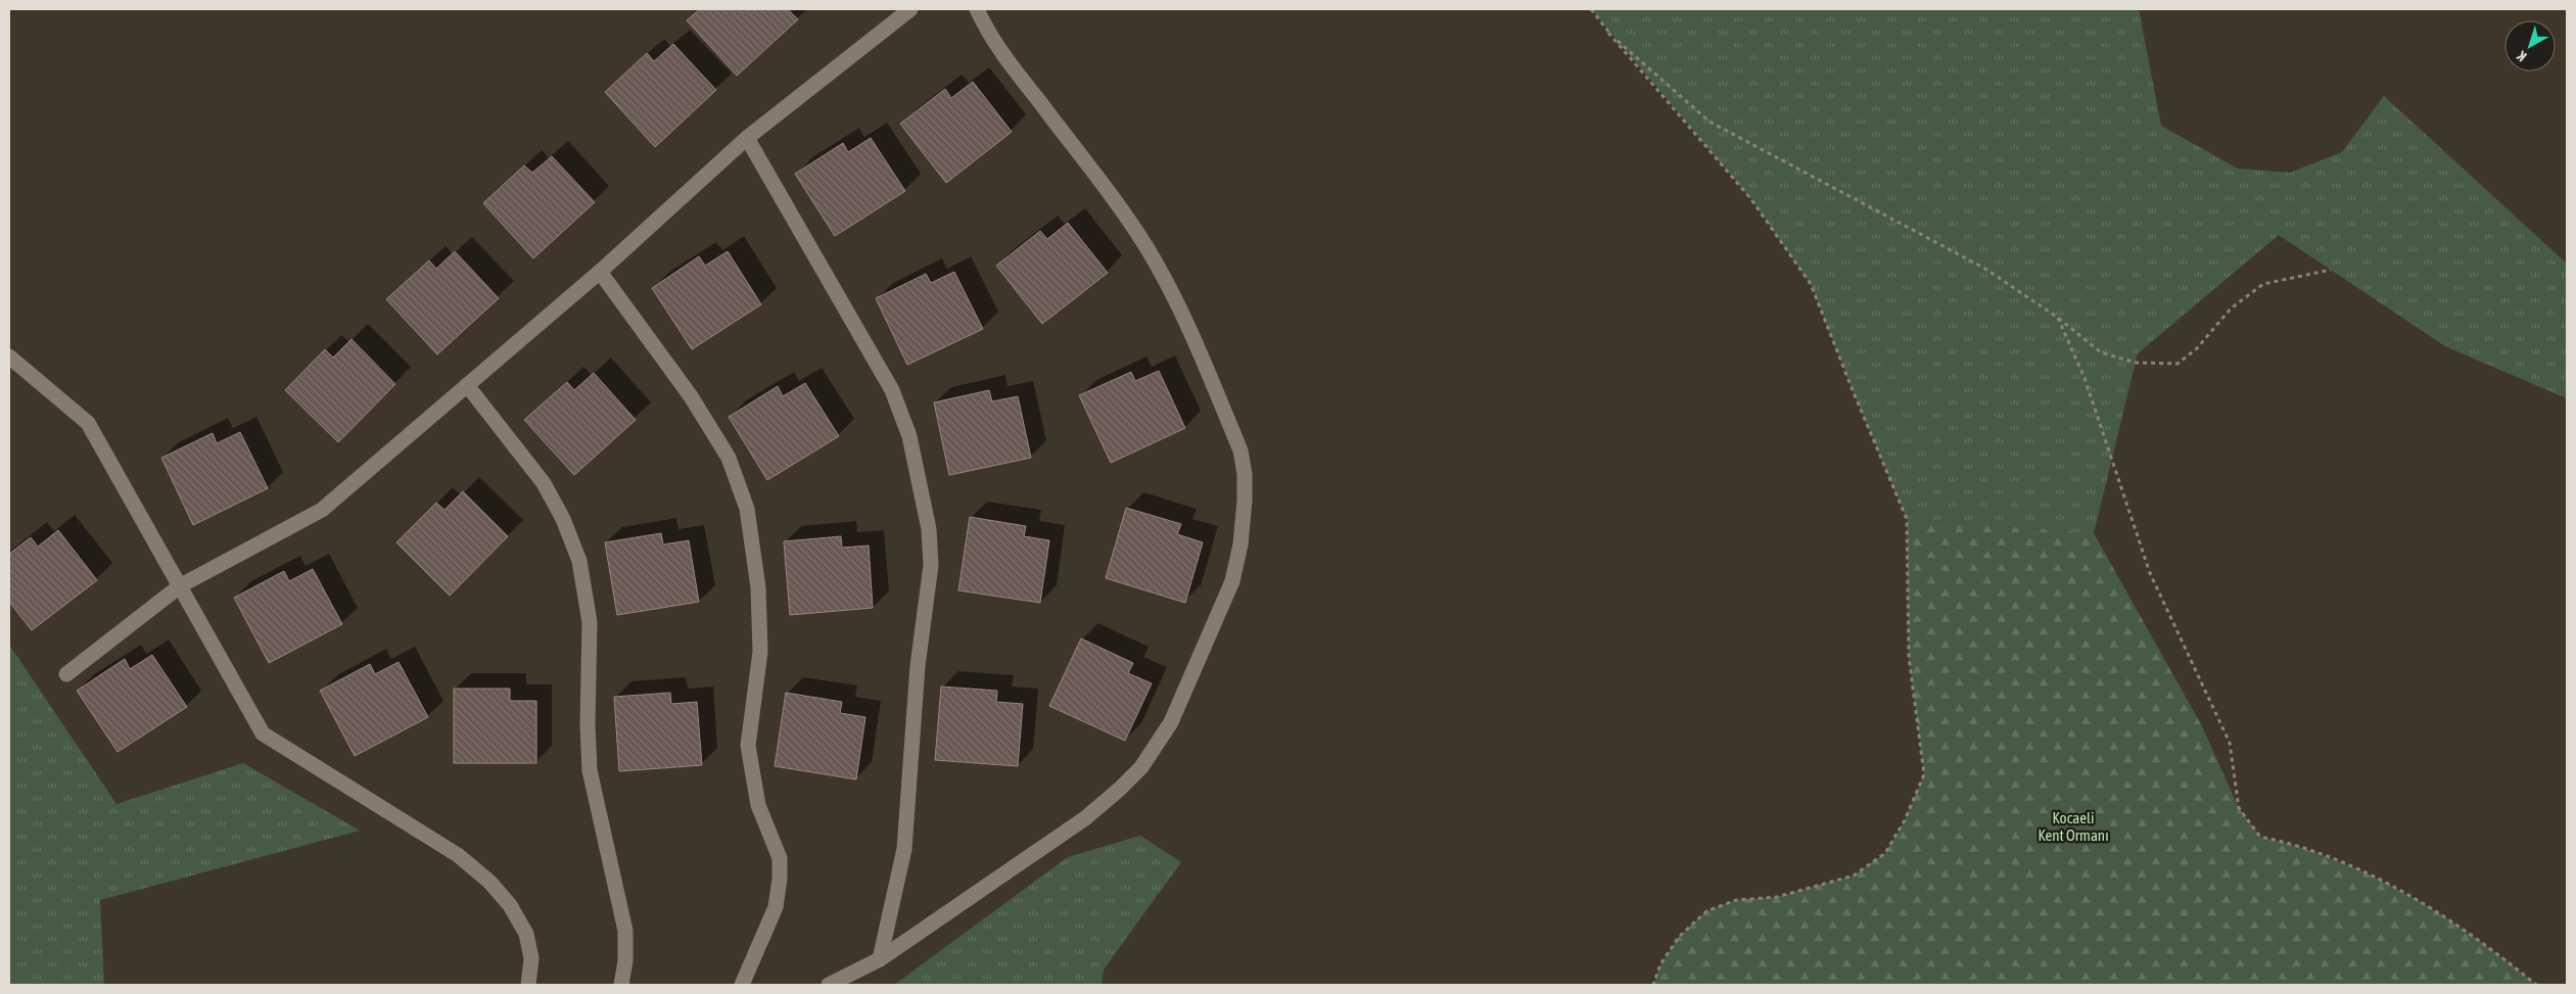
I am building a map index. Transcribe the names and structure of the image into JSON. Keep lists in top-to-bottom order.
{
  "parks": ["Kocaeli Kent Ormanı"],
  "north": "bottom left"
}
